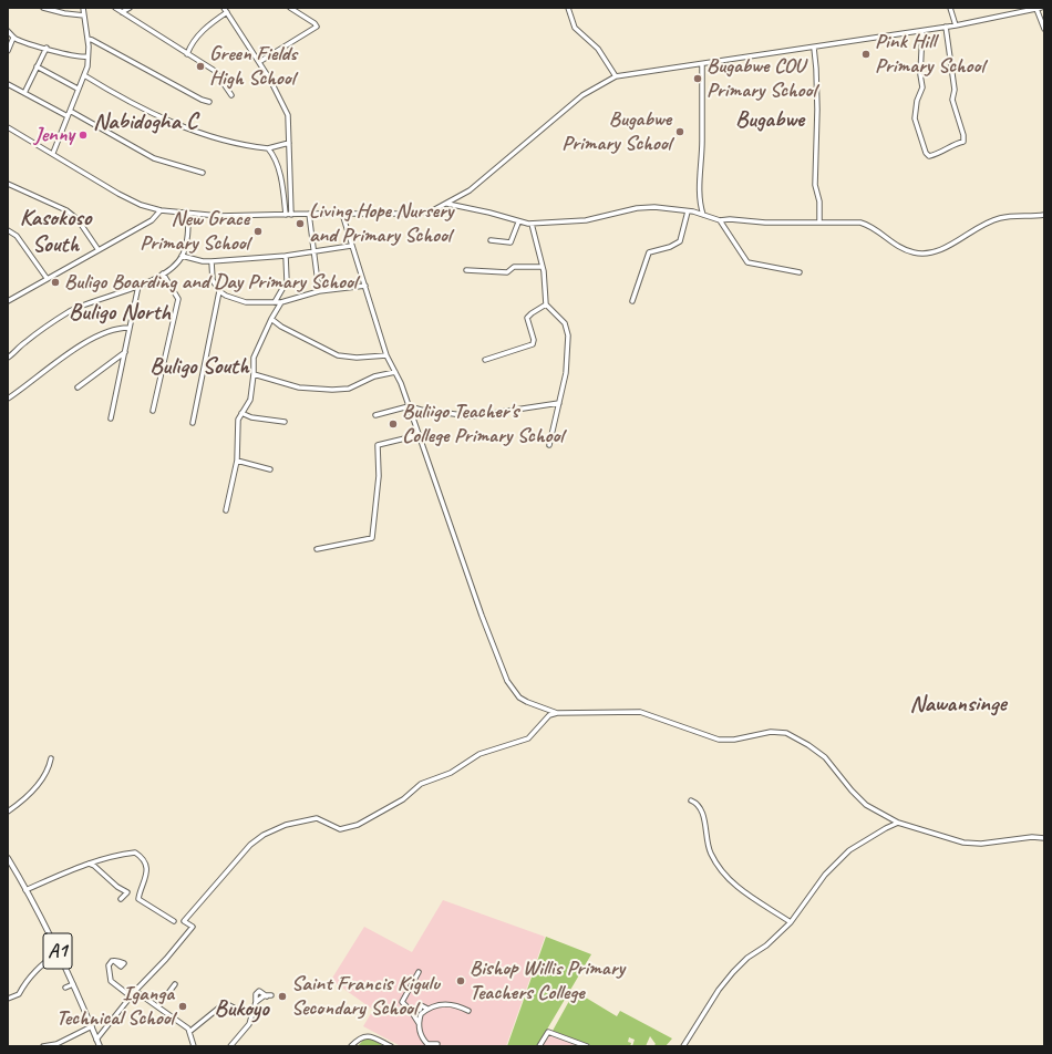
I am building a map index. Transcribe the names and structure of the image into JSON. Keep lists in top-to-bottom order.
{
  "streets": {
    "main road": ["A1"]
  },
  "districts": [
    "Bugabwe",
    "Nabidogha C",
    "Kasokoso South",
    "Buligo North",
    "Buligo South",
    "Nawansinge",
    "Bukoyo"
  ],
  "places": [
    "Pink Hill Primary School",
    "Green Fields High School",
    "Bugabwe COU Primary School",
    "Bugabwe Primary School",
    "Jenny",
    "Living Hope Nursery and Primary School",
    "New Grace Primary School",
    "Buligo Boarding and Day Primary School",
    "Buliigo Teacher's College Primary School",
    "Bishop Willis Primary Teachers College",
    "Saint Francis Kigulu Secondary School",
    "Iganga Technical School"
  ]
}
